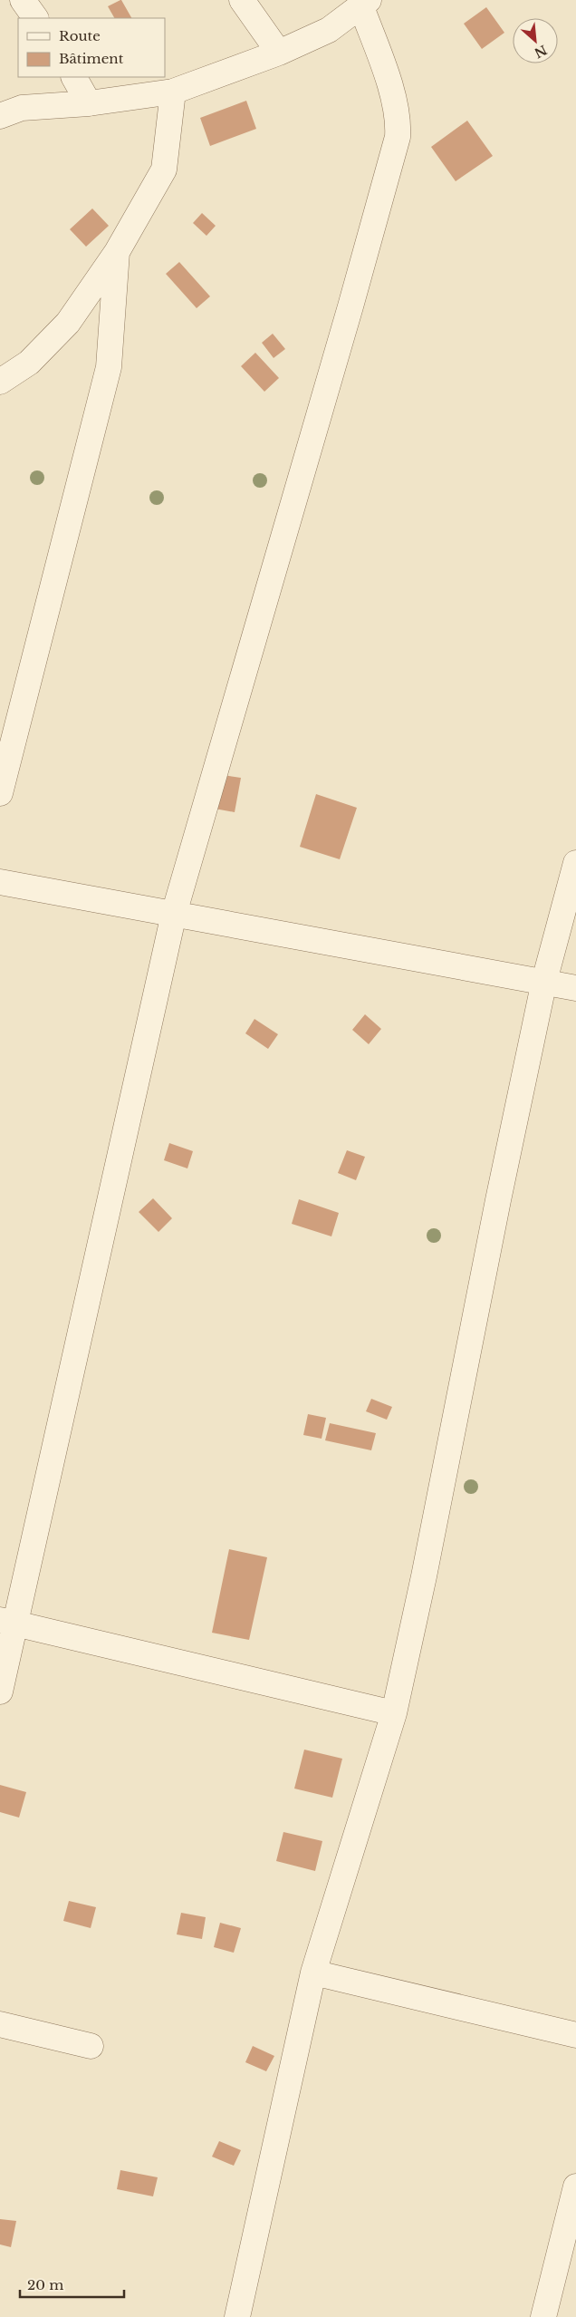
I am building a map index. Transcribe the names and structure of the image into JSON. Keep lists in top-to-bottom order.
{
  "legend": ["Route", "Bâtiment"],
  "scale_bar": "20 m",
  "north": "bottom right"
}
